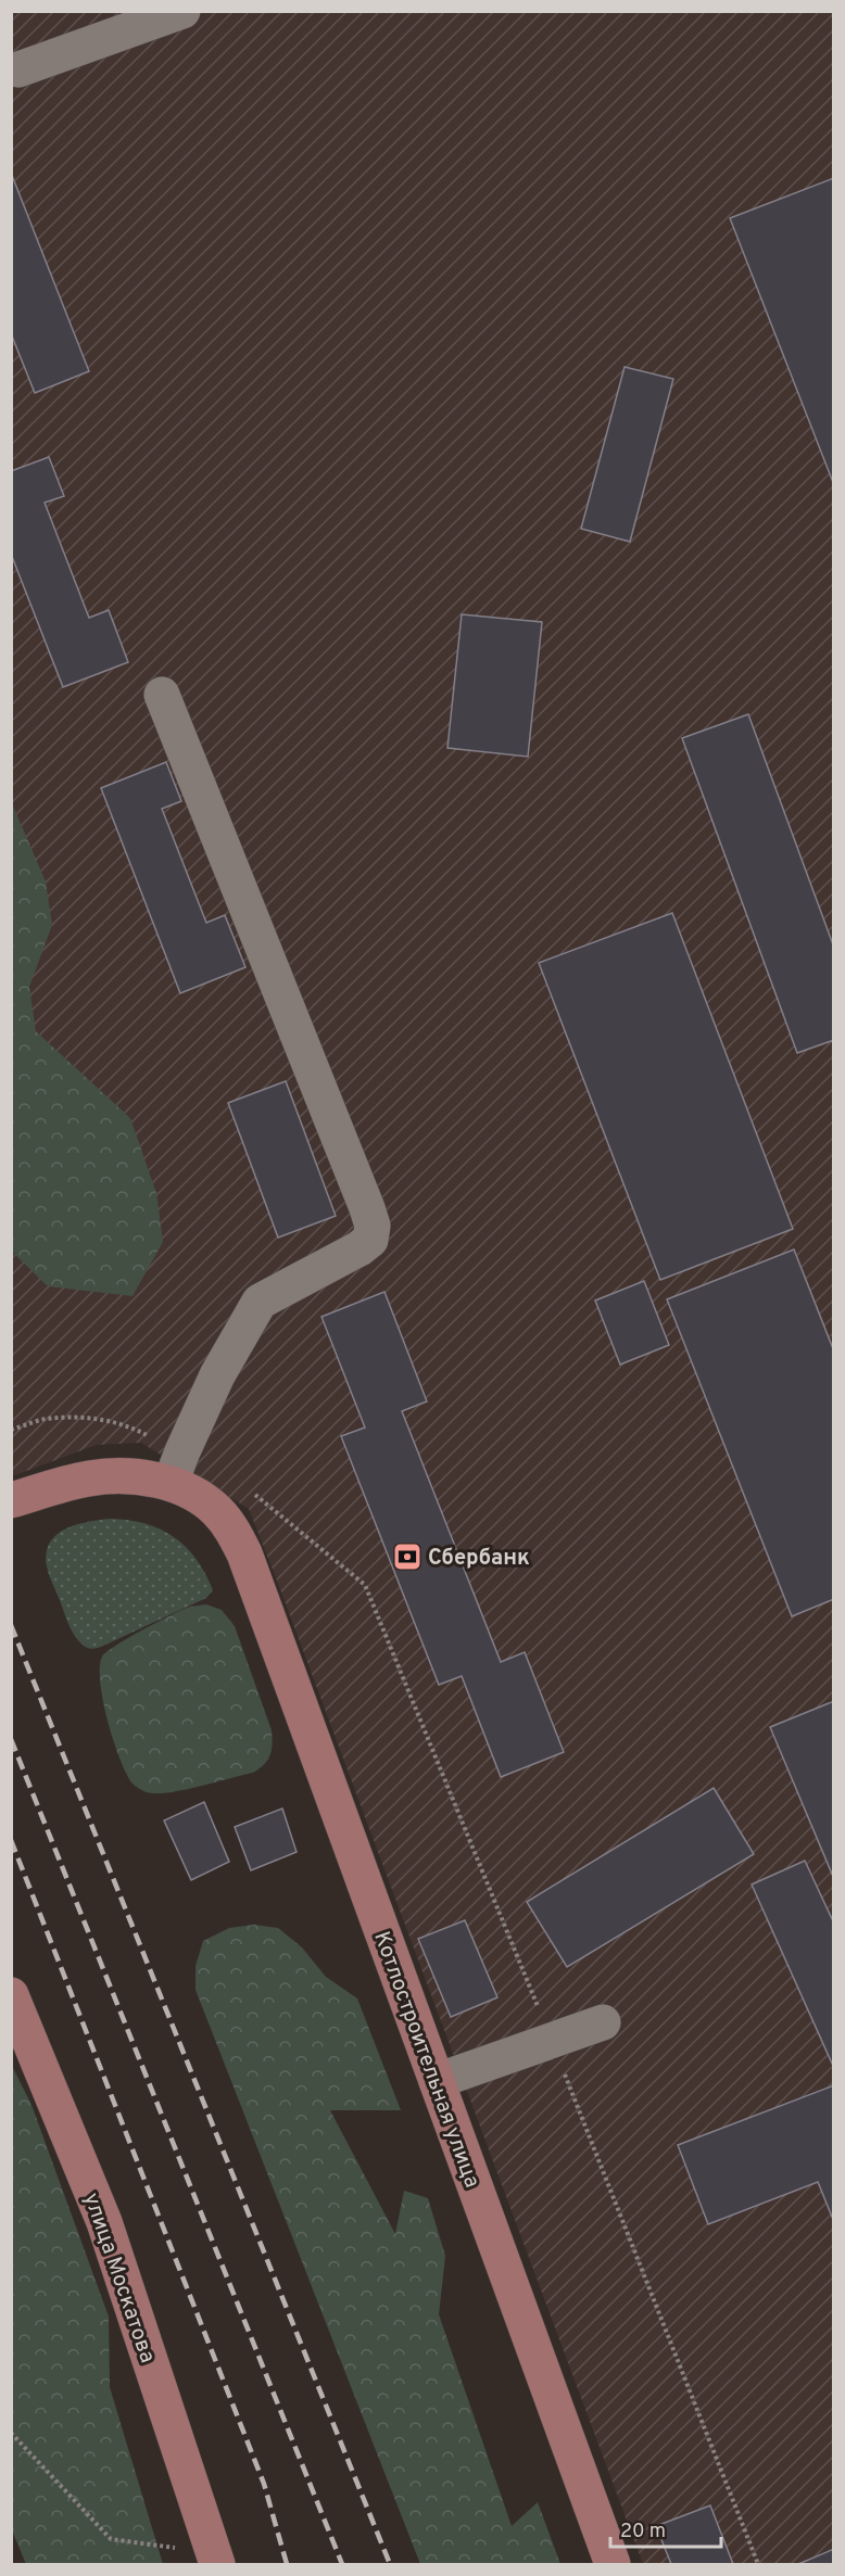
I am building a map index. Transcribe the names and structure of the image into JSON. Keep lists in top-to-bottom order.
{
  "streets": {
    "main road": ["Котлостроительная улица", "улица Москатова"]
  },
  "places": {
    "bank": ["Сбербанк"]
  },
  "scale_bar": "20 m"
}
